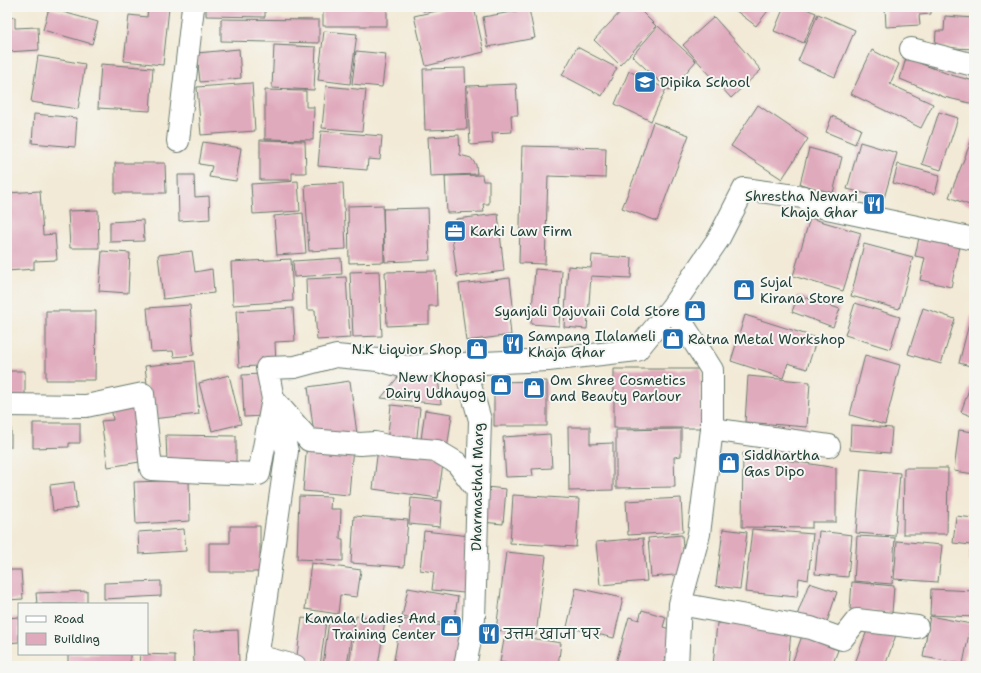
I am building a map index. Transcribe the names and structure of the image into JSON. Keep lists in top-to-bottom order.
{
  "streets": {
    "street": ["Dharmasthal Marg"]
  },
  "places": {
    "school or university": ["Dipika School"],
    "restaurant": ["Shrestha Newari Khaja Ghar", "Sampang Ilalameli Khaja Ghar", "उत्तम खाजा घर"],
    "office": ["Karki Law Firm"],
    "shop": [
      "Sujal Kirana Store",
      "Syanjali Dajuvaii Cold Store",
      "Ratna Metal Workshop",
      "N.K Liquior Shop",
      "New Khopasi Dairy Udhayog",
      "Om Shree Cosmetics and Beauty Parlour",
      "Siddhartha Gas Dipo",
      "Kamala Ladies And Training Center"
    ]
  },
  "legend": ["Road", "Building"]
}
